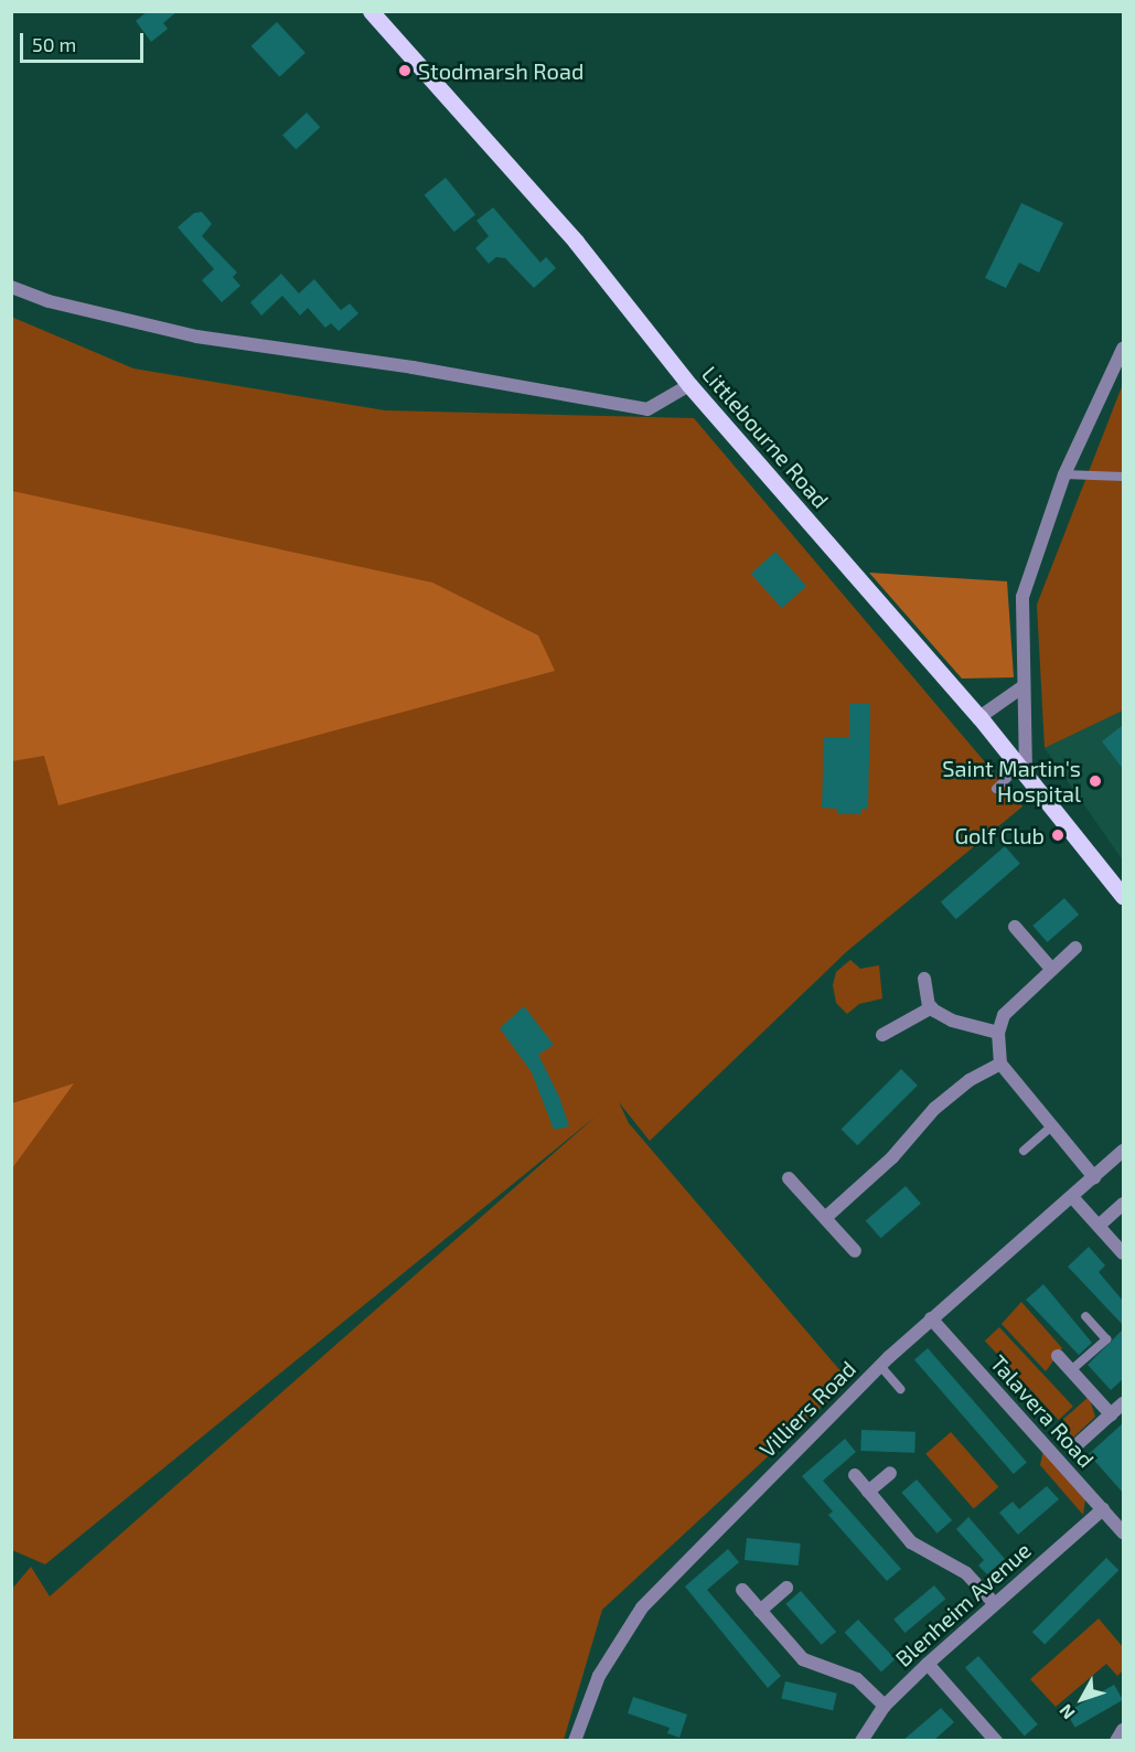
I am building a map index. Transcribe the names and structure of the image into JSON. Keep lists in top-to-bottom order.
{
  "streets": {
    "main road": ["Littlebourne Road"],
    "street": ["Villiers Road", "Talavera Road", "Blenheim Avenue"]
  },
  "crossings": [
    ["Villiers Road", "Talavera Road"],
    ["Talavera Road", "Blenheim Avenue"]
  ],
  "places": ["Stodmarsh Road", "Saint Martin's Hospital", "Golf Club"],
  "scale_bar": "50 m",
  "north": "bottom left"
}
